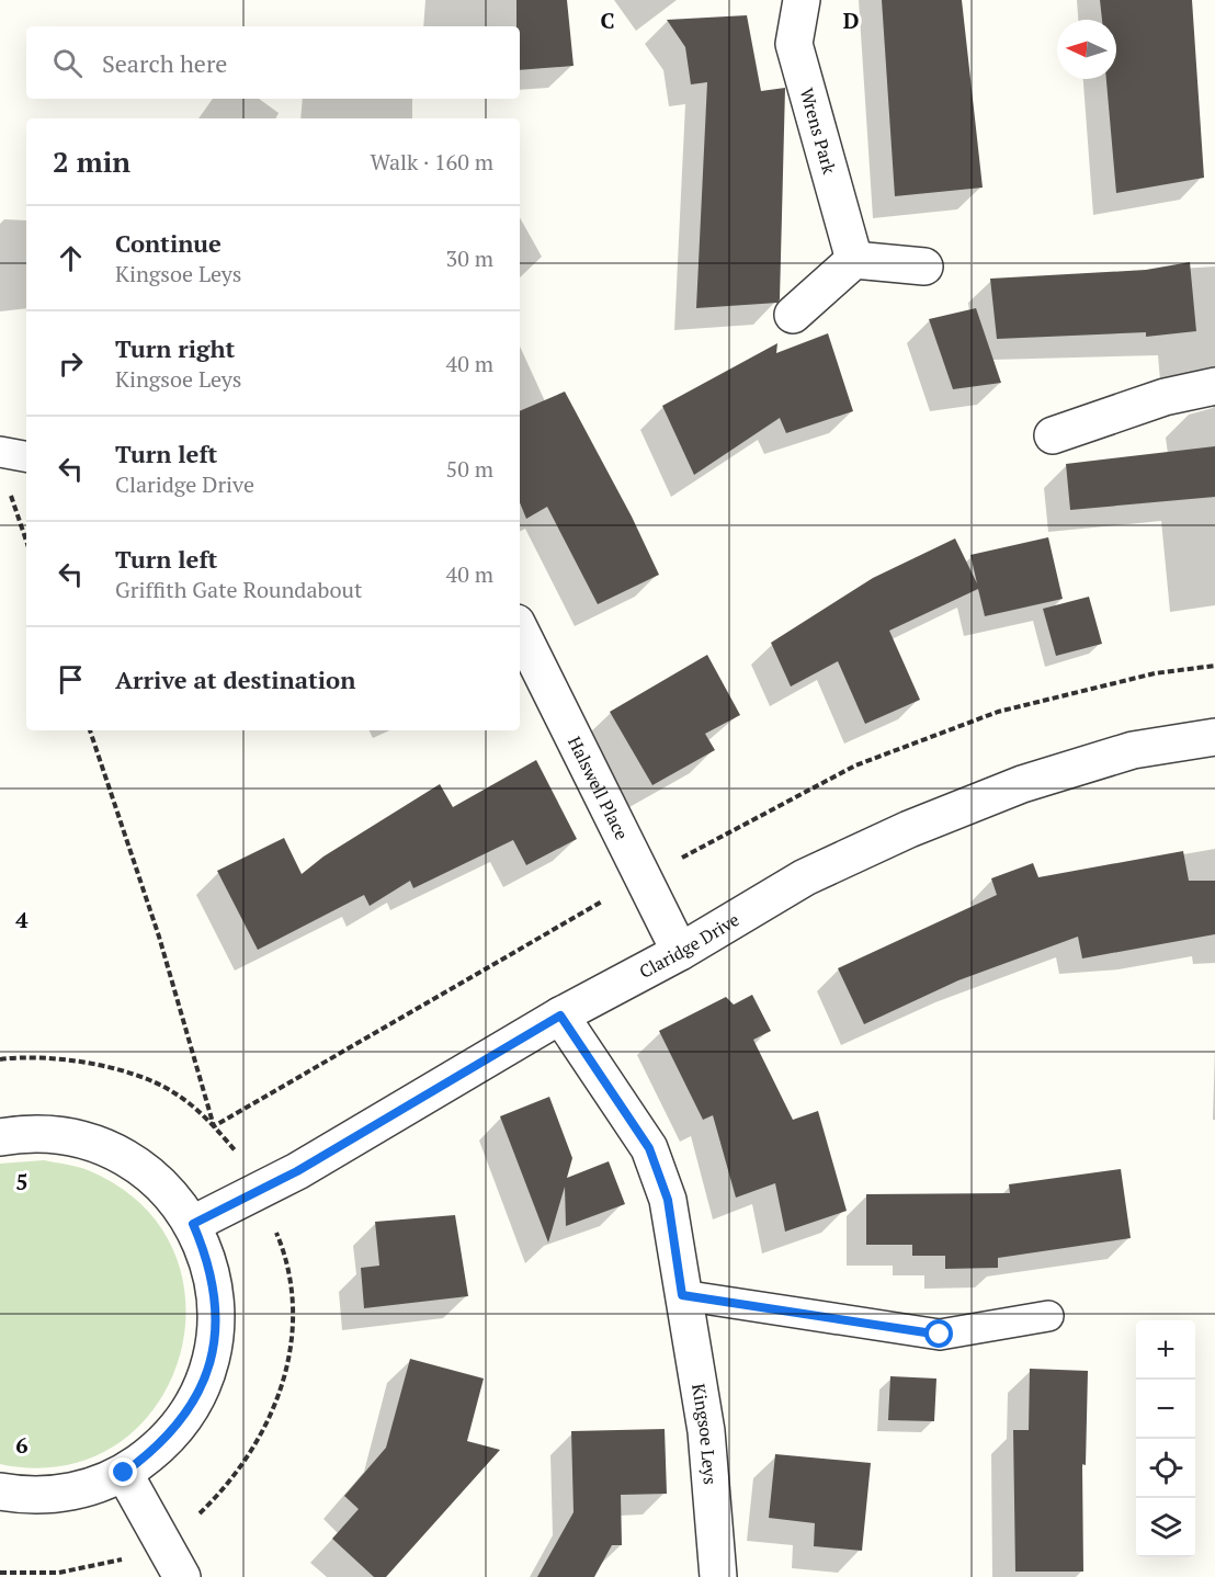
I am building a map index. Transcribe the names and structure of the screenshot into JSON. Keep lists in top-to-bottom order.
{
  "streets": {
    "street": [
      "Wrens Park",
      "Halswell Place",
      "Claridge Drive",
      "Kingsoe Leys"
    ]
  },
  "crossings": [
    ["Halswell Place", "Claridge Drive"],
    ["Claridge Drive", "Kingsoe Leys"]
  ],
  "north": "left",
  "page": {
    "search": "Search here",
    "heading": ["2 min", "Walk · 160 m"],
    "list": [
      ["Continue", "Kingsoe Leys", "30 m"],
      ["Turn right", "Kingsoe Leys", "40 m"],
      ["Turn left", "Claridge Drive", "50 m"],
      ["Turn left", "Griffith Gate Roundabout", "40 m"],
      "Arrive at destination"
    ],
    "map_buttons": ["+", "−"]
  },
  "grid": {
    "columns": ["C", "D"],
    "rows": ["4", "5", "6"]
  }
}
